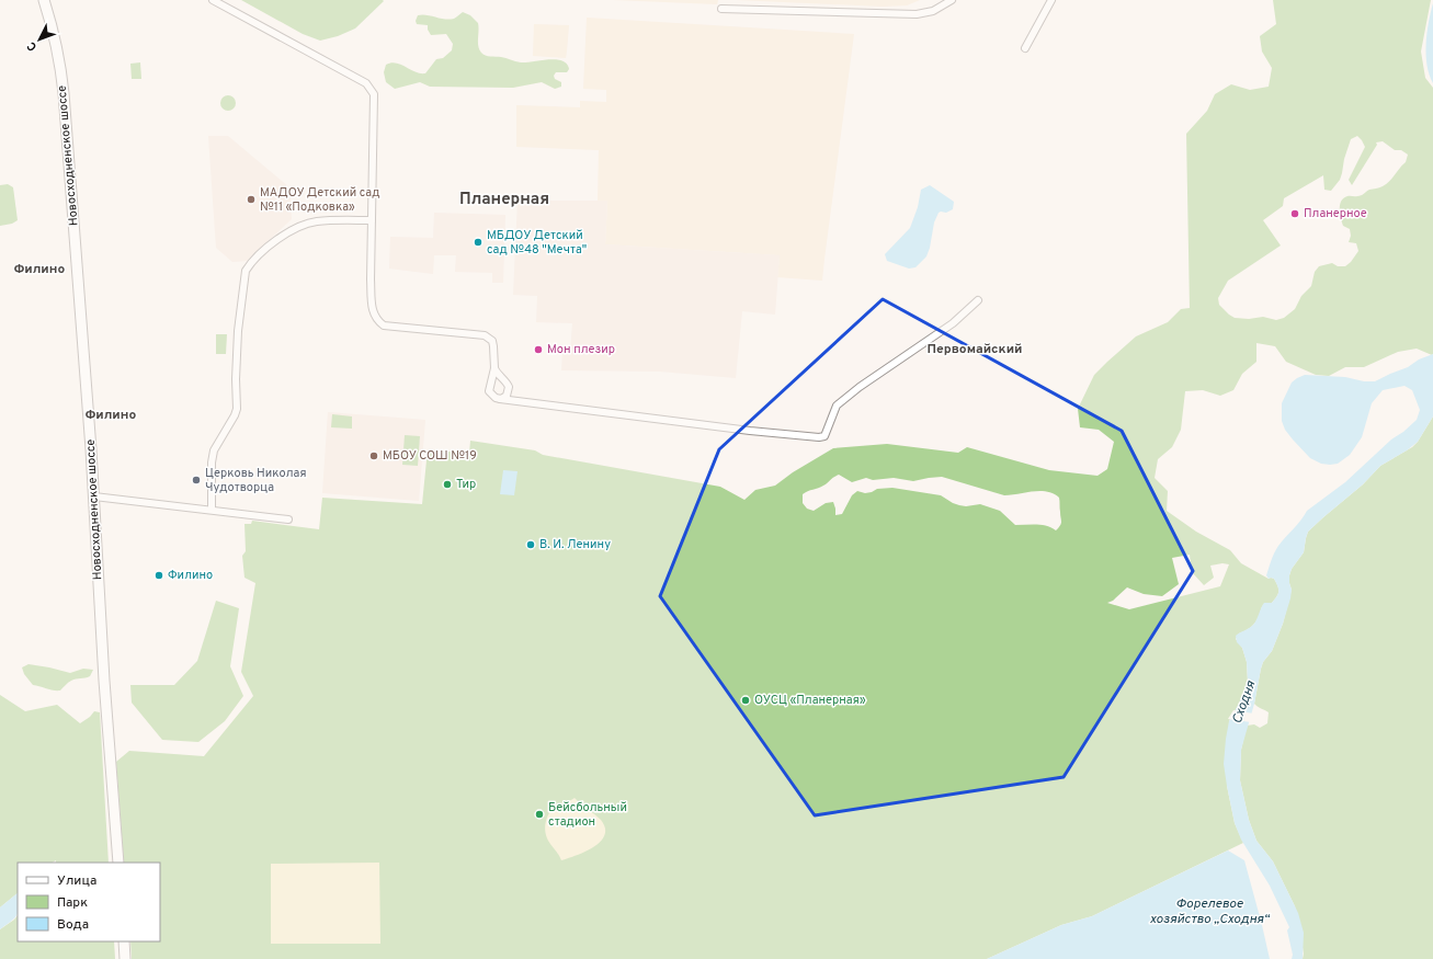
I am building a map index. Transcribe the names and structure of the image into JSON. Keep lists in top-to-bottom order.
{
  "streets": {
    "main road": ["Новосходненское шоссе"]
  },
  "districts": [
    "Планерная",
    "Филино",
    "Первомайский",
    "Филино"
  ],
  "water": ["Сходня", "Форелевое хозяйство „Сходня“"],
  "places": [
    "МАДОУ Детский сад №11 «Подковка»",
    "Планерное",
    "МБДОУ Детский сад №48 \"Мечта\"",
    "Мон плезир",
    "МБОУ СОШ №19",
    "Церковь Николая Чудотворца",
    "Тир",
    "В. И. Ленину",
    "Филино",
    "ОУСЦ «Планерная»",
    "Бейсбольный стадион"
  ],
  "legend": ["Улица", "Парк", "Вода"],
  "north": "bottom left"
}
